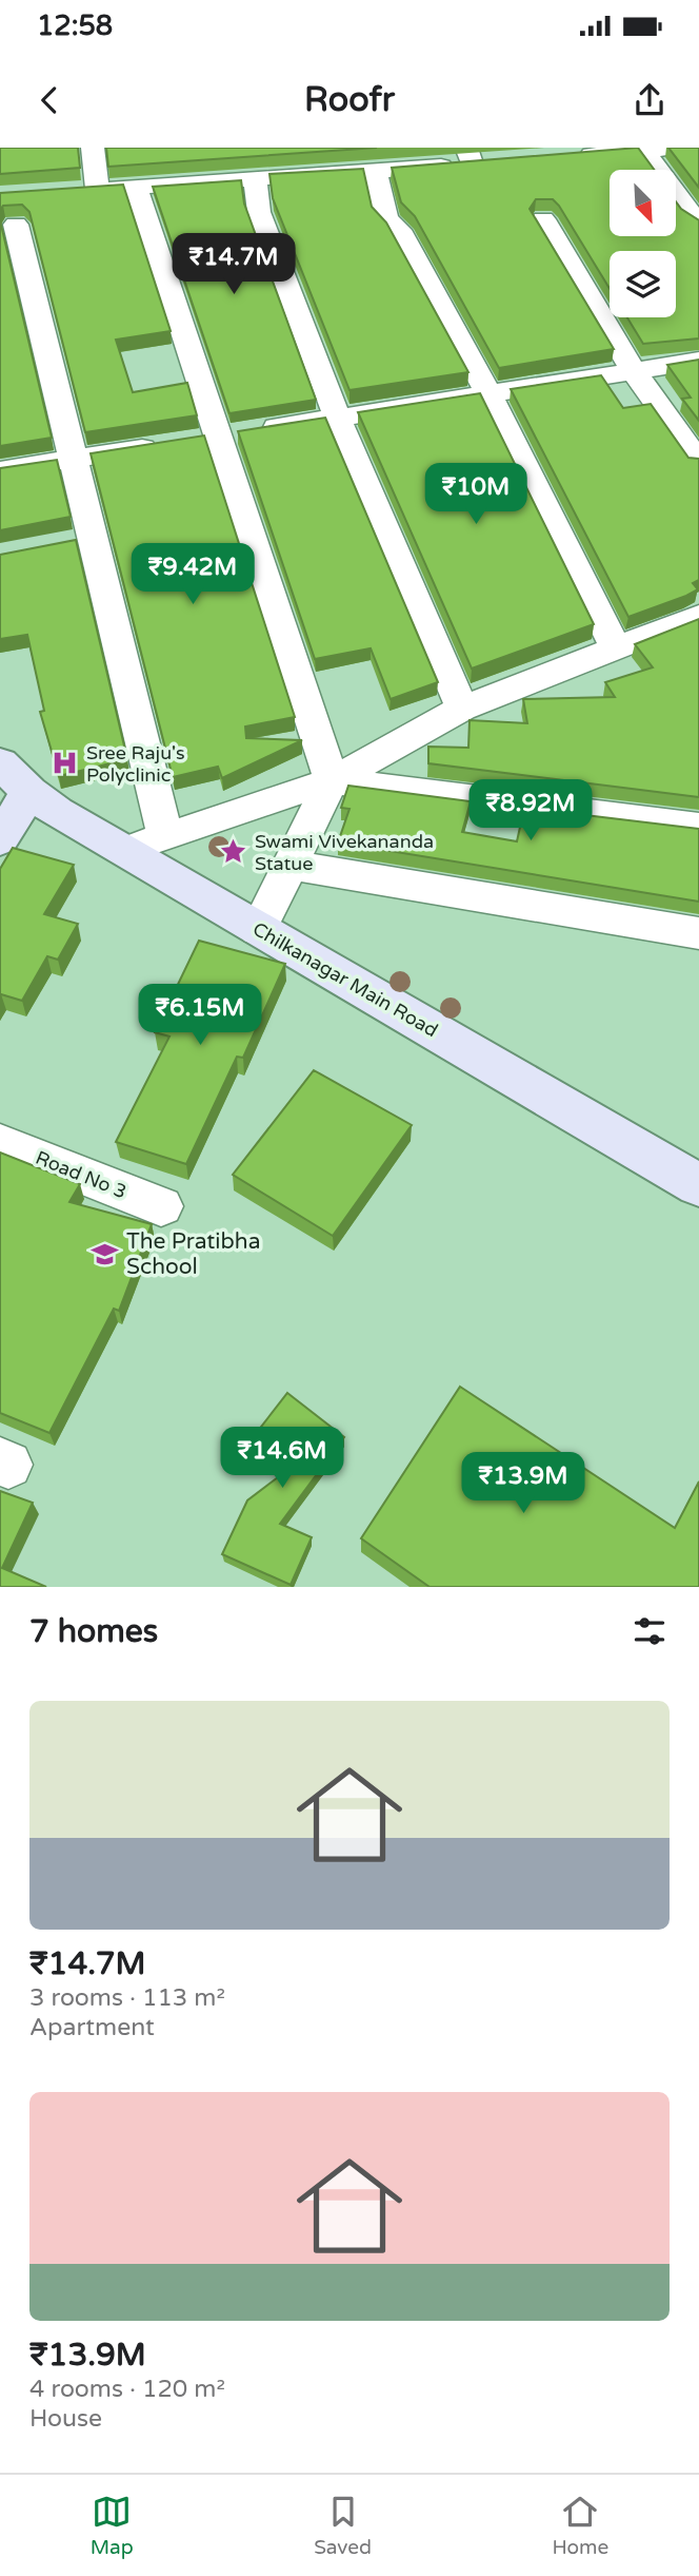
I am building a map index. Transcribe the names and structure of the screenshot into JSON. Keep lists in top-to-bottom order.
{
  "streets": {
    "main road": ["Chilkanagar Main Road"],
    "street": ["Road No 3"]
  },
  "places": {
    "hospital": ["Sree Raju's Polyclinic"],
    "place": ["Swami Vivekananda Statue"],
    "school or university": ["The Pratibha School"]
  },
  "north": "bottom right",
  "page": {
    "status": "12:58",
    "header": "Roofr",
    "price": [
      "₹14.7M",
      "₹10M",
      "₹9.42M",
      "₹8.92M",
      "₹6.15M",
      "₹14.6M",
      "₹13.9M"
    ],
    "heading": "7 homes",
    "list": [
      {
        "name": "₹14.7M",
        "note": "3 rooms · 113 m² · Apartment"
      },
      {
        "name": "₹13.9M",
        "note": "4 rooms · 120 m² · House"
      }
    ],
    "tabs": ["Map", "Saved", "Home"]
  }
}
